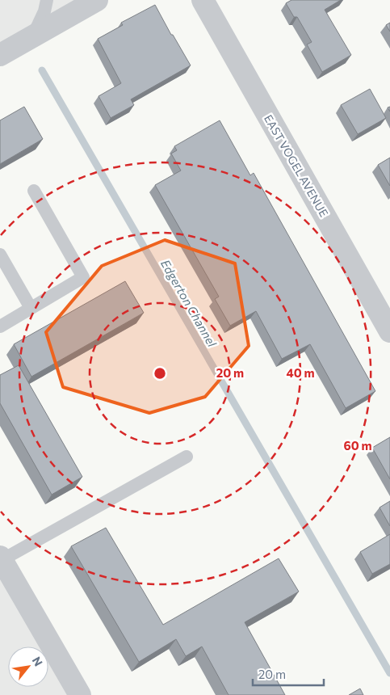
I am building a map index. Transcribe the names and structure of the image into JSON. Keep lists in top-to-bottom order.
{
  "streets": {
    "street": ["EAST VOGEL AVENUE"]
  },
  "water": ["Edgerton Channel"],
  "scale_bar": "20 m",
  "north": "top right",
  "rings": ["20 m", "40 m", "60 m"]
}
